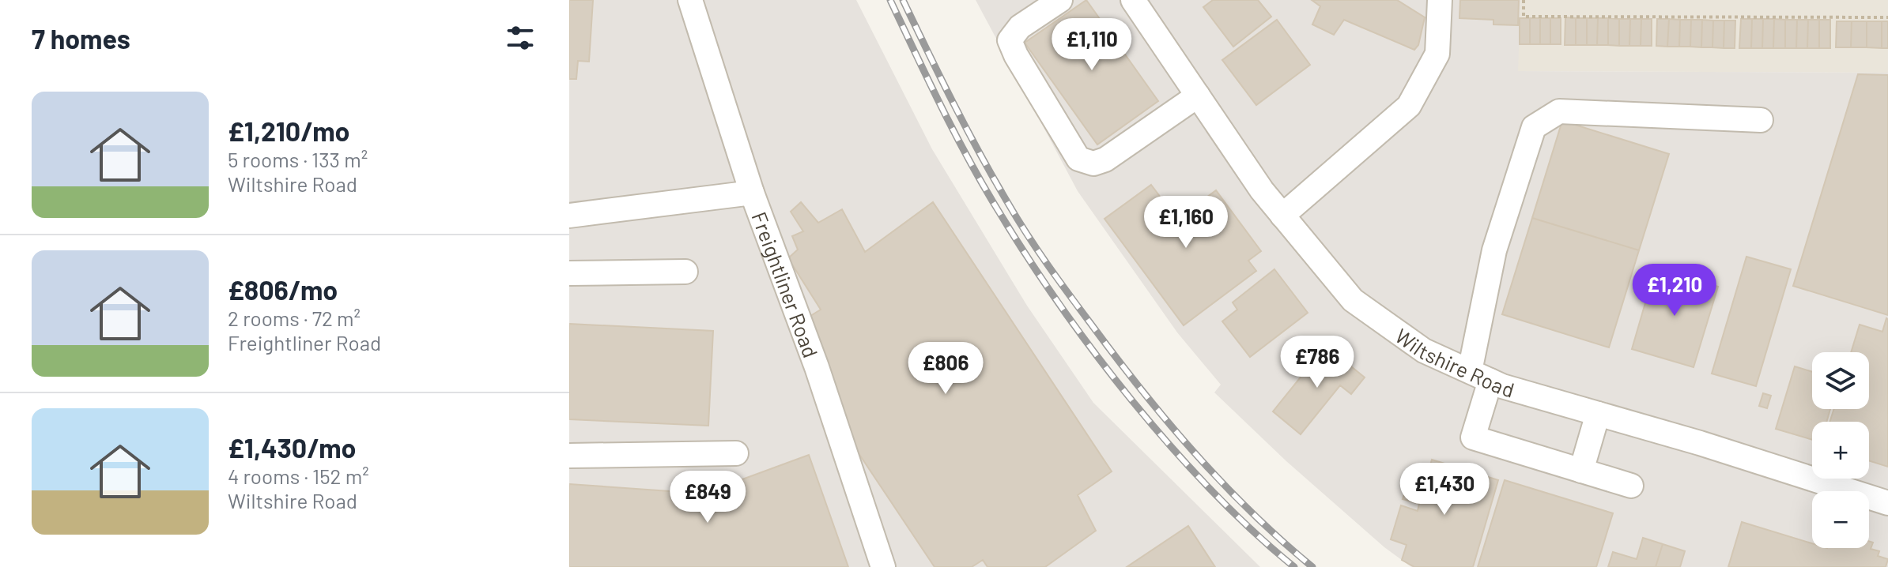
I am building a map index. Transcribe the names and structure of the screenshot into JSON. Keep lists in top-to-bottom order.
{
  "streets": {
    "street": ["Freightliner Road", "Wiltshire Road"]
  },
  "page": {
    "heading": "7 homes",
    "price": [
      "£1,110",
      "£1,160",
      "£1,210",
      "£786",
      "£806",
      "£1,430",
      "£849"
    ],
    "list": [
      {
        "name": "£1,210/mo",
        "note": "5 rooms · 133 m² · Wiltshire Road"
      },
      {
        "name": "£806/mo",
        "note": "2 rooms · 72 m² · Freightliner Road"
      },
      {
        "name": "£1,430/mo",
        "note": "4 rooms · 152 m² · Wiltshire Road"
      }
    ],
    "map_buttons": ["+", "−"]
  }
}
